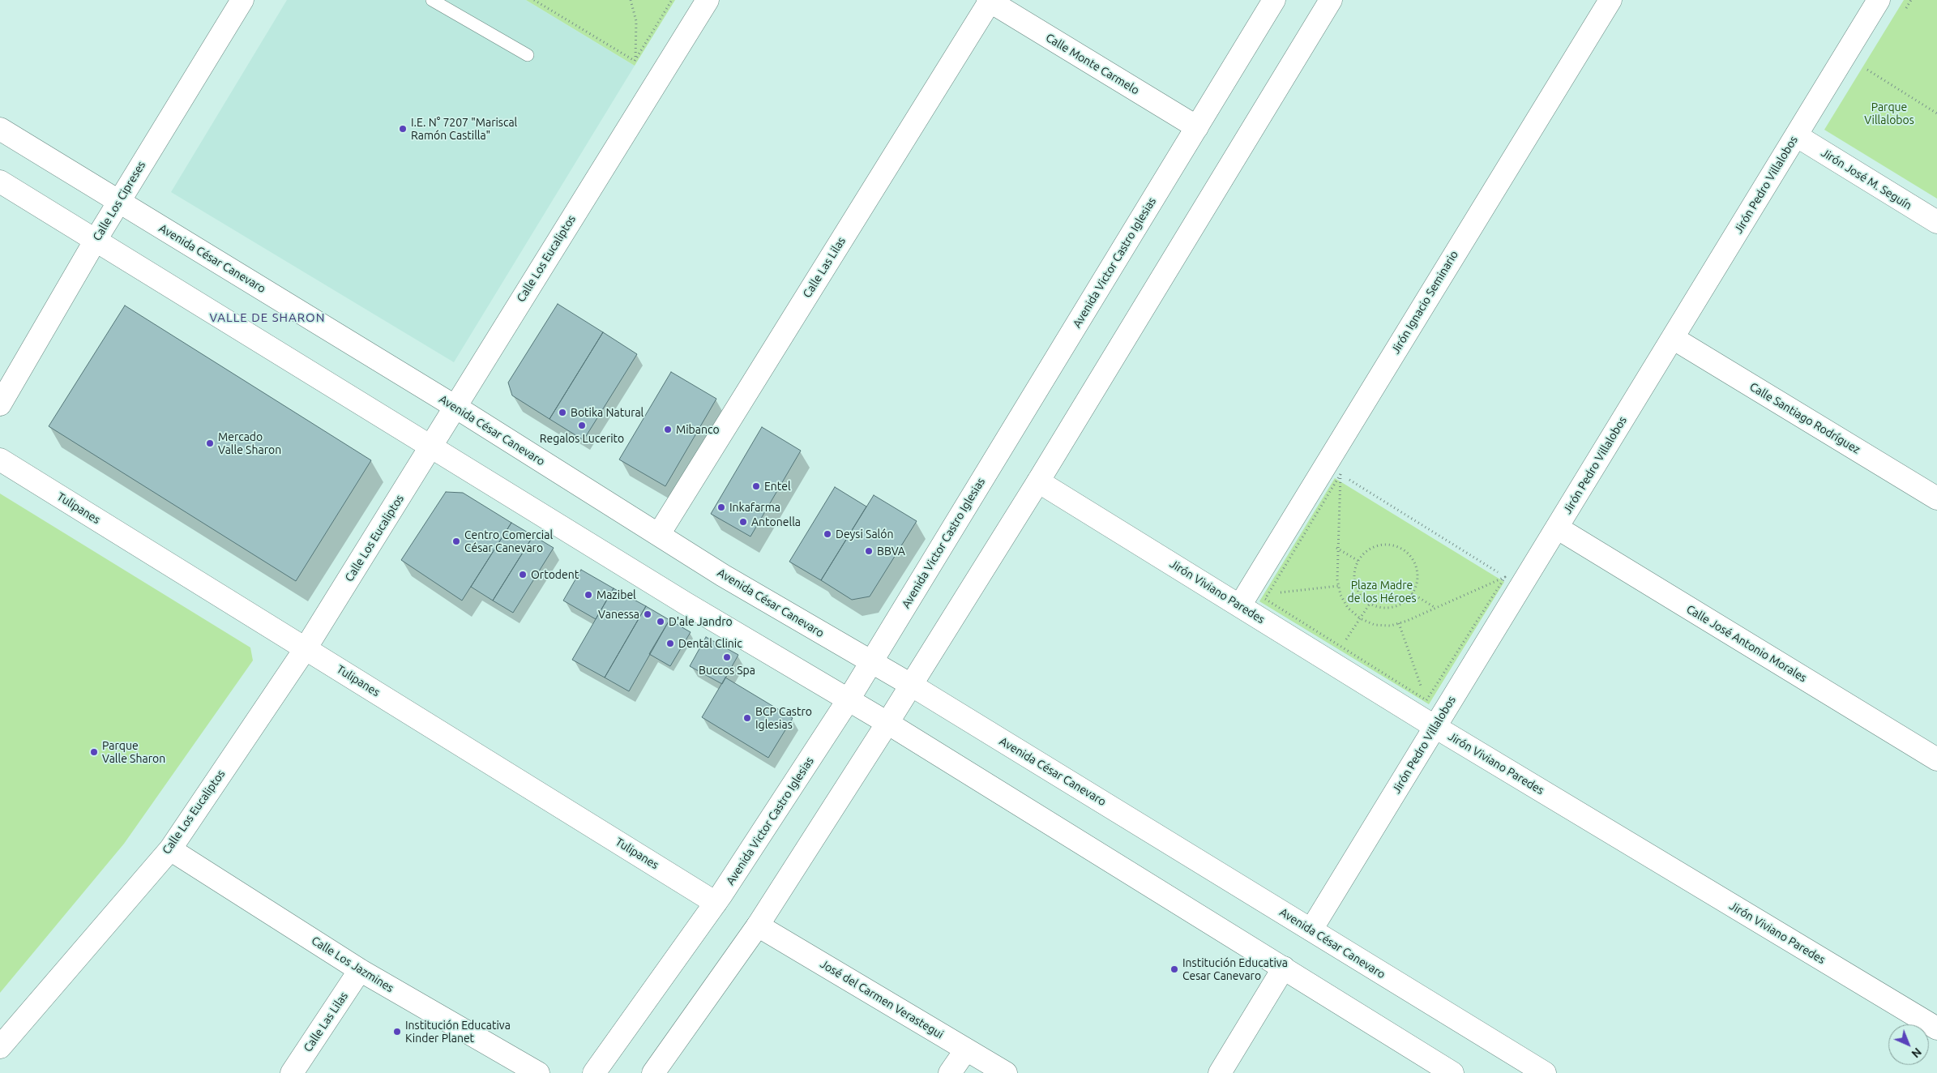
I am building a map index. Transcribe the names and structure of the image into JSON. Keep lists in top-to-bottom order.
{
  "streets": {
    "street": [
      "Calle Monte Carmelo",
      "Jirón José M. Seguín",
      "Jirón Pedro Villalobos",
      "Calle Los Cipreses",
      "Avenida César Canevaro",
      "Calle Los Eucaliptos",
      "Avenida Victor Castro Iglesias",
      "Calle Las Lilas",
      "Jirón Ignacio Seminario",
      "Calle Santiago Rodríguez",
      "Tulipanes",
      "Jirón Viviano Paredes",
      "Calle José Antonio Morales",
      "Calle Los Jazmines",
      "José del Carmen Verastegui"
    ]
  },
  "crossings": [
    ["Calle Monte Carmelo", "Avenida Victor Castro Iglesias"],
    ["Calle Monte Carmelo", "Calle Las Lilas"],
    ["Jirón José M. Seguín", "Jirón Pedro Villalobos"],
    ["Jirón Pedro Villalobos", "Avenida César Canevaro"],
    ["Jirón Pedro Villalobos", "Calle Santiago Rodríguez"],
    ["Jirón Pedro Villalobos", "Jirón Viviano Paredes"],
    ["Jirón Pedro Villalobos", "Calle José Antonio Morales"],
    ["Calle Los Cipreses", "Avenida César Canevaro"],
    ["Avenida César Canevaro", "Calle Los Eucaliptos"],
    ["Avenida César Canevaro", "Avenida Victor Castro Iglesias"],
    ["Avenida César Canevaro", "Calle Las Lilas"],
    ["Calle Los Eucaliptos", "Tulipanes"],
    ["Calle Los Eucaliptos", "Calle Los Jazmines"],
    ["Avenida Victor Castro Iglesias", "Tulipanes"],
    ["Calle Las Lilas", "Calle Los Jazmines"],
    ["Jirón Ignacio Seminario", "Jirón Viviano Paredes"]
  ],
  "districts": ["VALLE DE SHARON"],
  "parks": ["Parque Villalobos", "Plaza Madre de los Héroes"],
  "places": [
    "I.E. N° 7207 \"Mariscal Ramón Castilla\"",
    "Botika Natural",
    "Regalos Lucerito",
    "Mibanco",
    "Mercado Valle Sharon",
    "Entel",
    "Inkafarma",
    "Antonella",
    "Deysi Salón",
    "Centro Comercial César Canevaro",
    "BBVA",
    "Ortodent",
    "Mazibel",
    "Vanessa",
    "D'ale Jandro",
    "Dental Clinic",
    "Buccos Spa",
    "BCP Castro Iglesias",
    "Parque Valle Sharon",
    "Institución Educativa Cesar Canevaro",
    "Institución Educativa Kinder Planet"
  ],
  "north": "bottom right"
}
